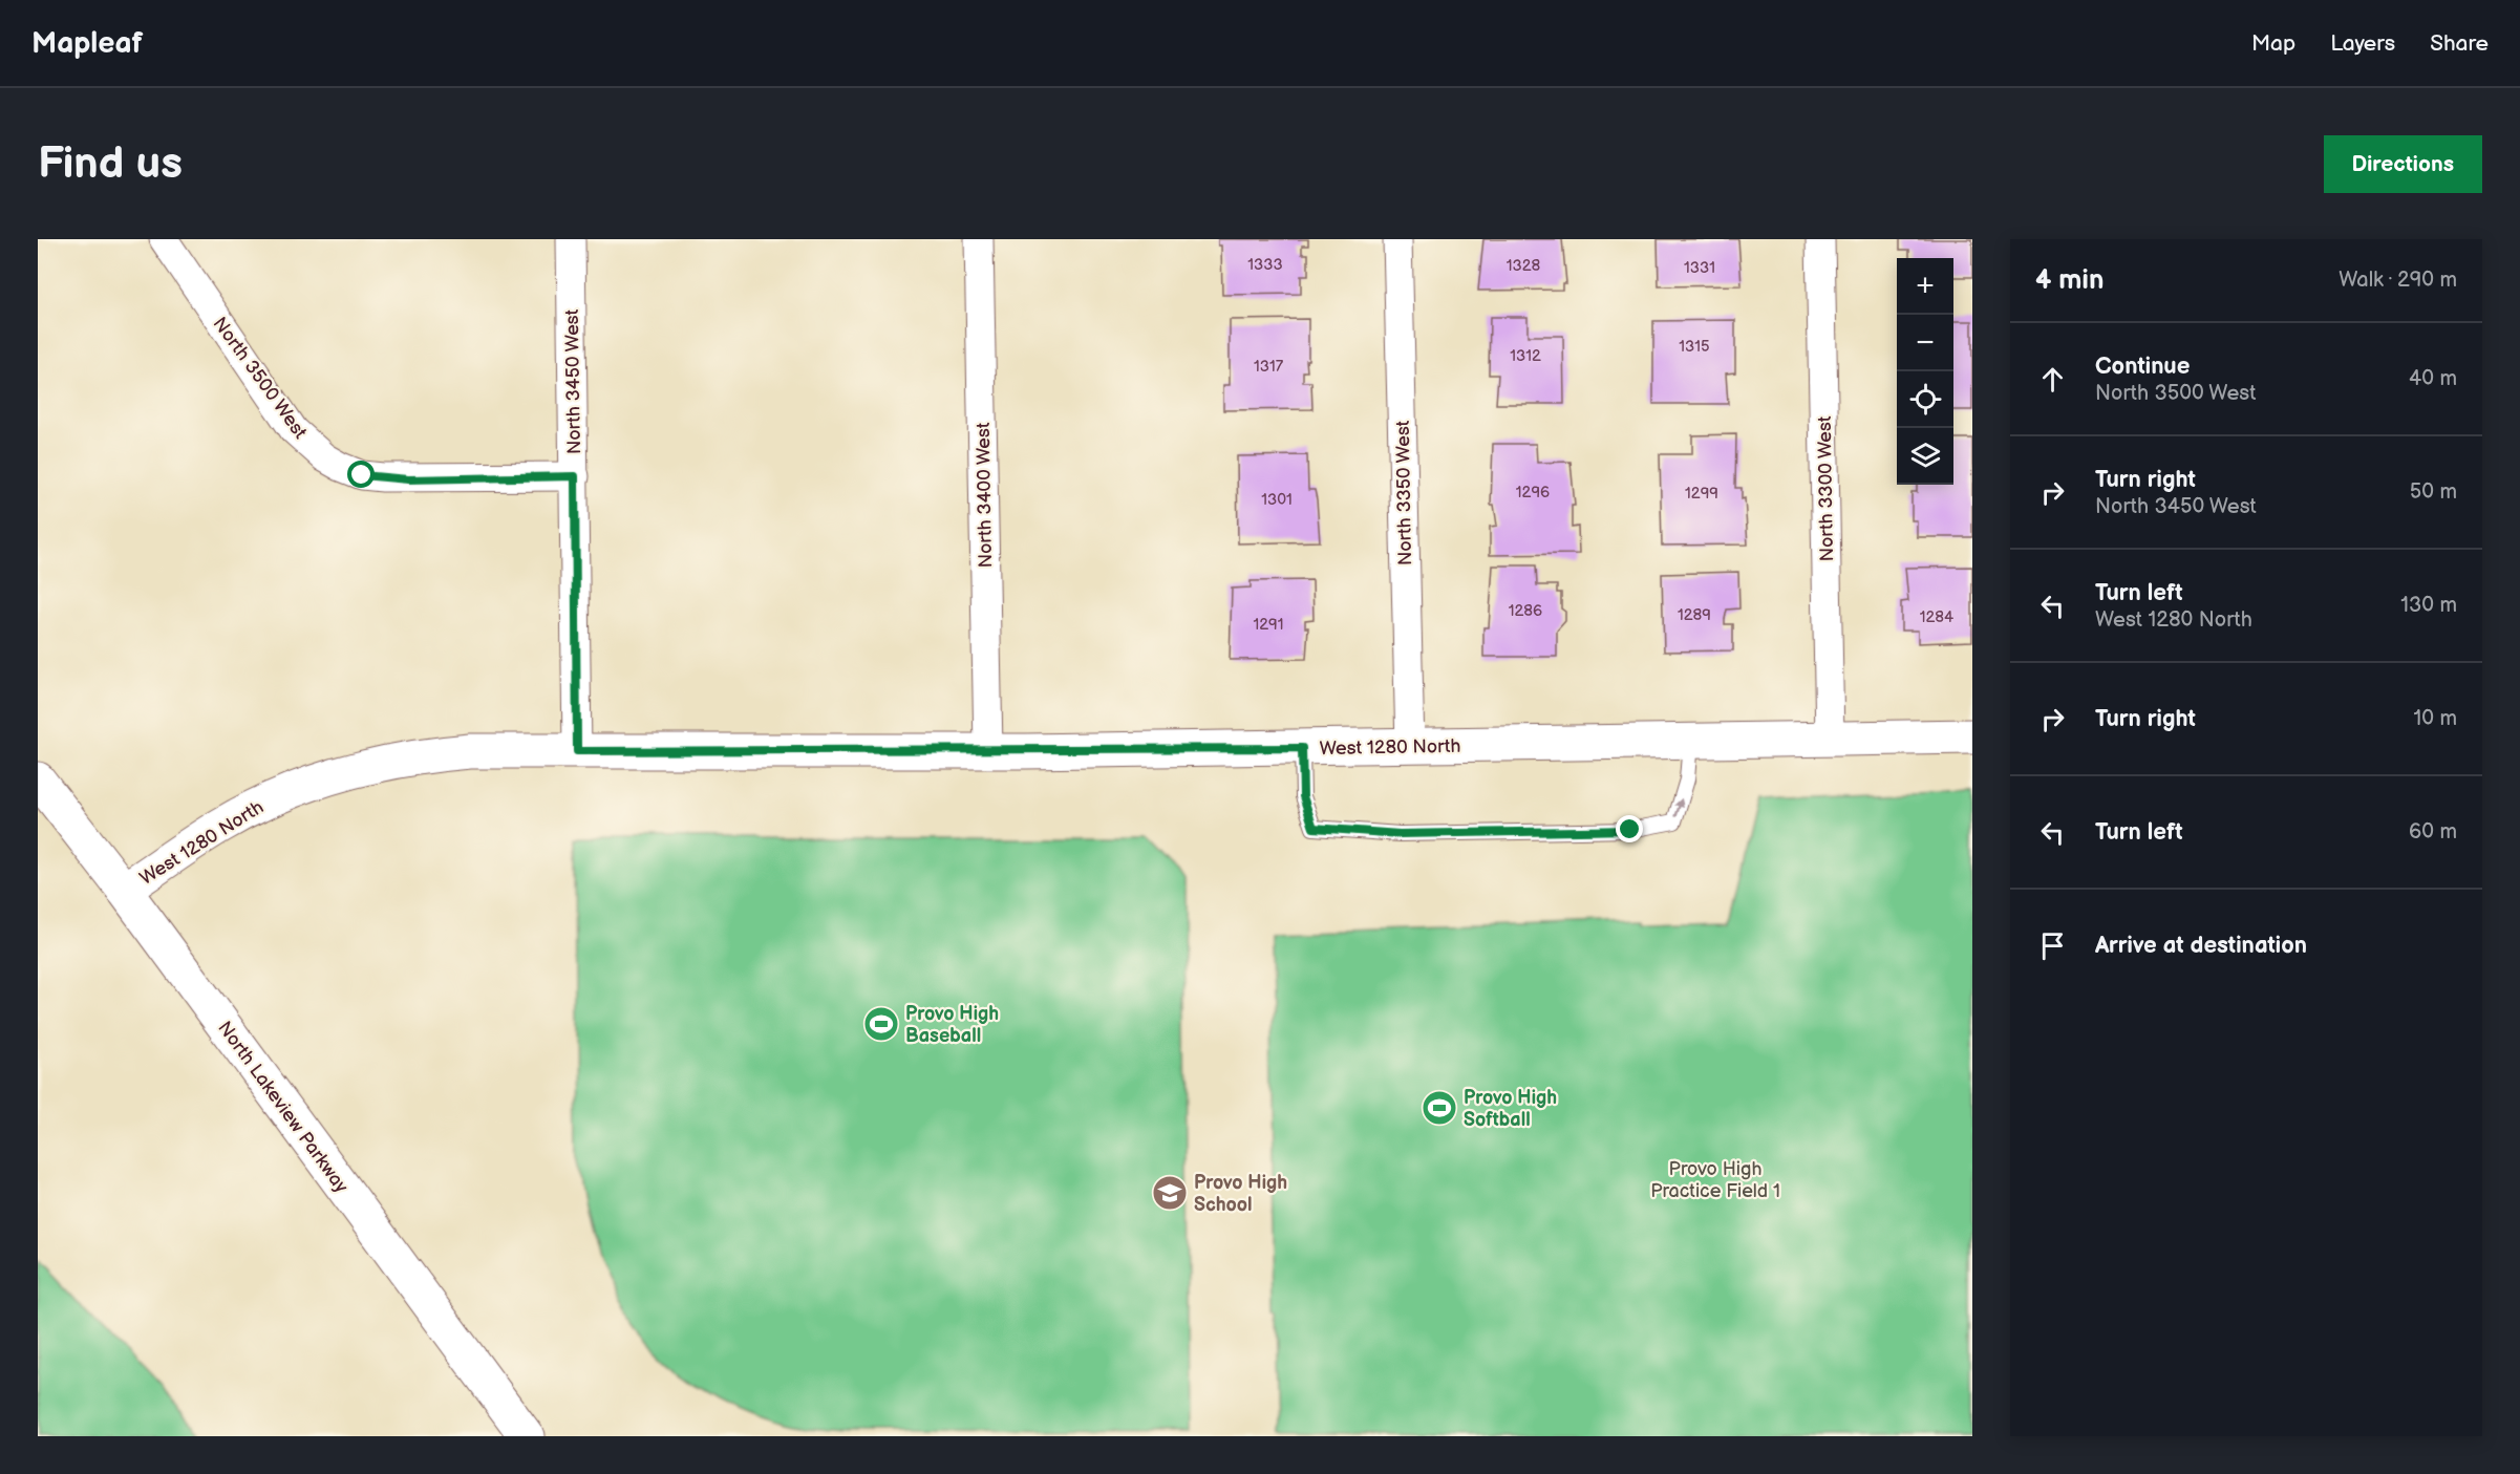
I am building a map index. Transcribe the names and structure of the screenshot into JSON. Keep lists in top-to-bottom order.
{
  "streets": {
    "street": [
      "North 3500 West",
      "North 3450 West",
      "North 3300 West",
      "North 3350 West",
      "North 3400 West",
      "West 1280 North",
      "North Lakeview Parkway"
    ]
  },
  "crossings": [
    ["North 3500 West", "North 3450 West"],
    ["North 3450 West", "West 1280 North"],
    ["North 3300 West", "West 1280 North"],
    ["North 3350 West", "West 1280 North"],
    ["North 3400 West", "West 1280 North"],
    ["West 1280 North", "North Lakeview Parkway"]
  ],
  "parks": ["Provo High Practice Field 1"],
  "places": {
    "sports": ["Provo High Baseball", "Provo High Softball"],
    "school or university": ["Provo High School"]
  },
  "house_numbers": [
    "1333",
    "1328",
    "1331",
    "1315",
    "1312",
    "1317",
    "1296",
    "1299",
    "1301",
    "1286",
    "1289",
    "1284",
    "1291"
  ],
  "page": {
    "header": "Mapleaf",
    "nav": ["Map", "Layers", "Share"],
    "buttons": "Directions",
    "title": "Find us",
    "heading": ["4 min", "Walk · 290 m"],
    "map_buttons": ["+", "−"],
    "list": [
      ["Continue", "North 3500 West", "40 m"],
      ["Turn right", "North 3450 West", "50 m"],
      ["Turn left", "West 1280 North", "130 m"],
      ["Turn right", "10 m"],
      ["Turn left", "60 m"],
      "Arrive at destination"
    ]
  }
}
